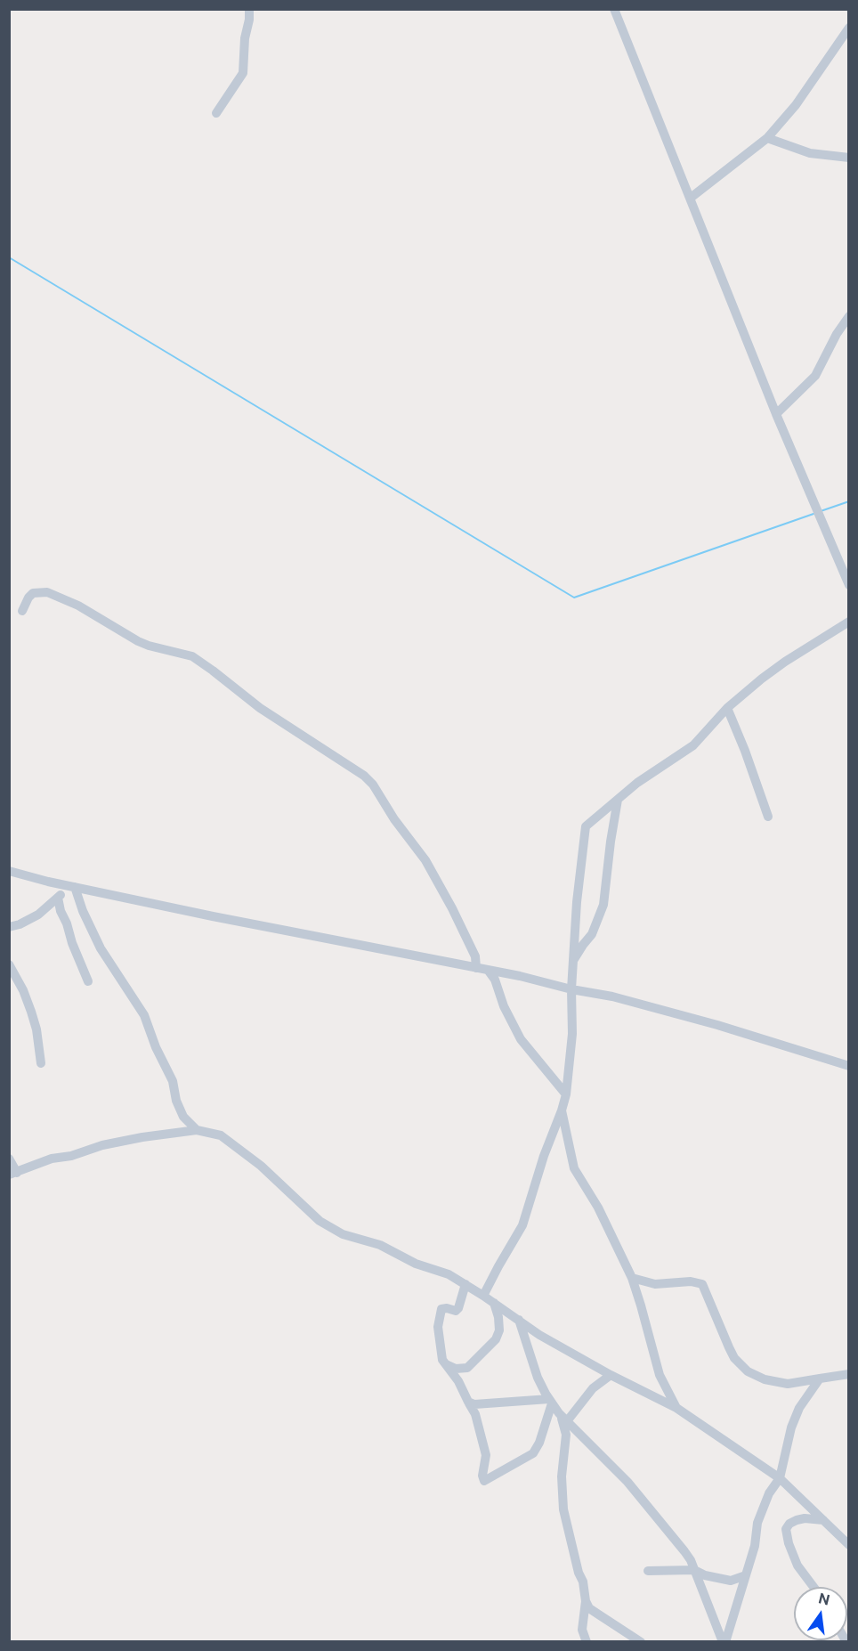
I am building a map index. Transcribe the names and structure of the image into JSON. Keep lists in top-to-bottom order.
{
  "north": "top"
}
